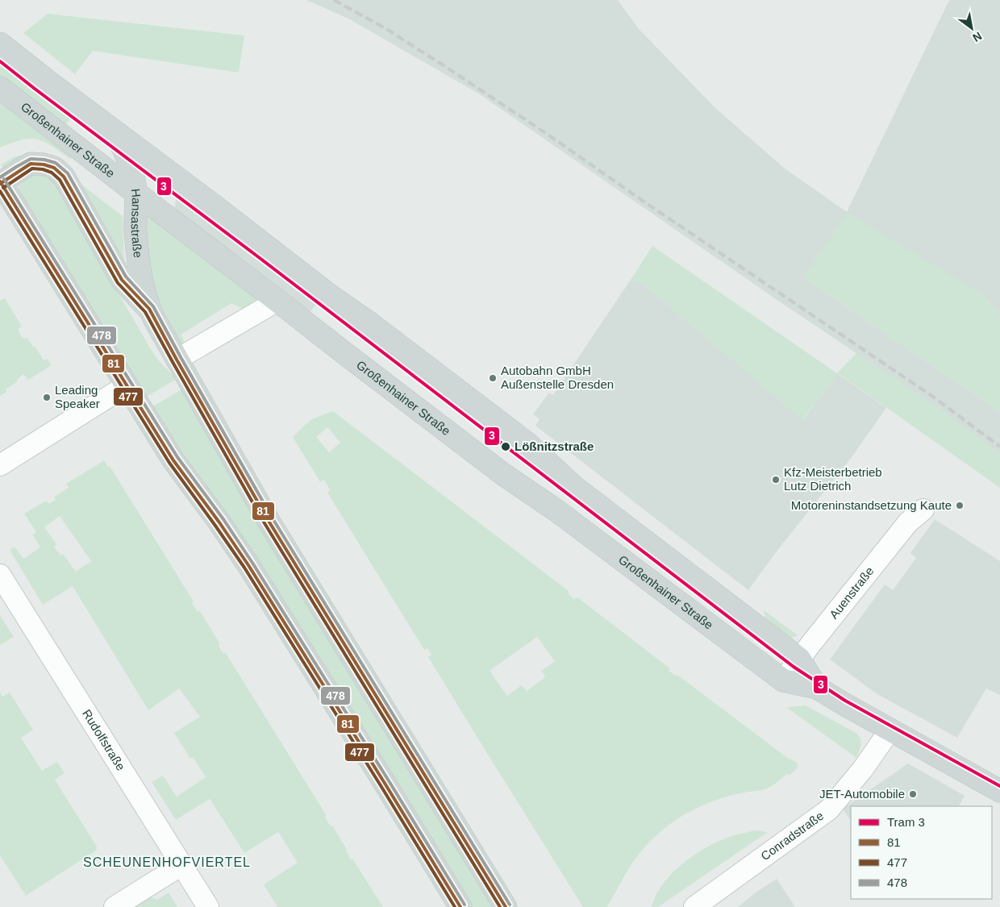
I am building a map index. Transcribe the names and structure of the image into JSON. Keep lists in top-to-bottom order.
{
  "streets": {
    "main road": ["Großenhainer Straße", "Hansastraße"],
    "street": ["Auenstraße", "Rudolfstraße", "Conradstraße"]
  },
  "crossings": [
    ["Großenhainer Straße", "Hansastraße"],
    ["Großenhainer Straße", "Auenstraße"],
    ["Großenhainer Straße", "Conradstraße"]
  ],
  "districts": ["SCHEUNENHOFVIERTEL"],
  "places": [
    "Autobahn GmbH Außenstelle Dresden",
    "Leading Speaker",
    "Lößnitzstraße",
    "Kfz-Meisterbetrieb Lutz Dietrich",
    "Motoreninstandsetzung Kaute",
    "JET-Automobile"
  ],
  "lines": [
    "tram line 3",
    "transit line 478",
    "transit line 81",
    "transit line 477"
  ],
  "legend": [
    "Tram 3",
    "81",
    "477",
    "478"
  ],
  "north": "bottom right"
}
